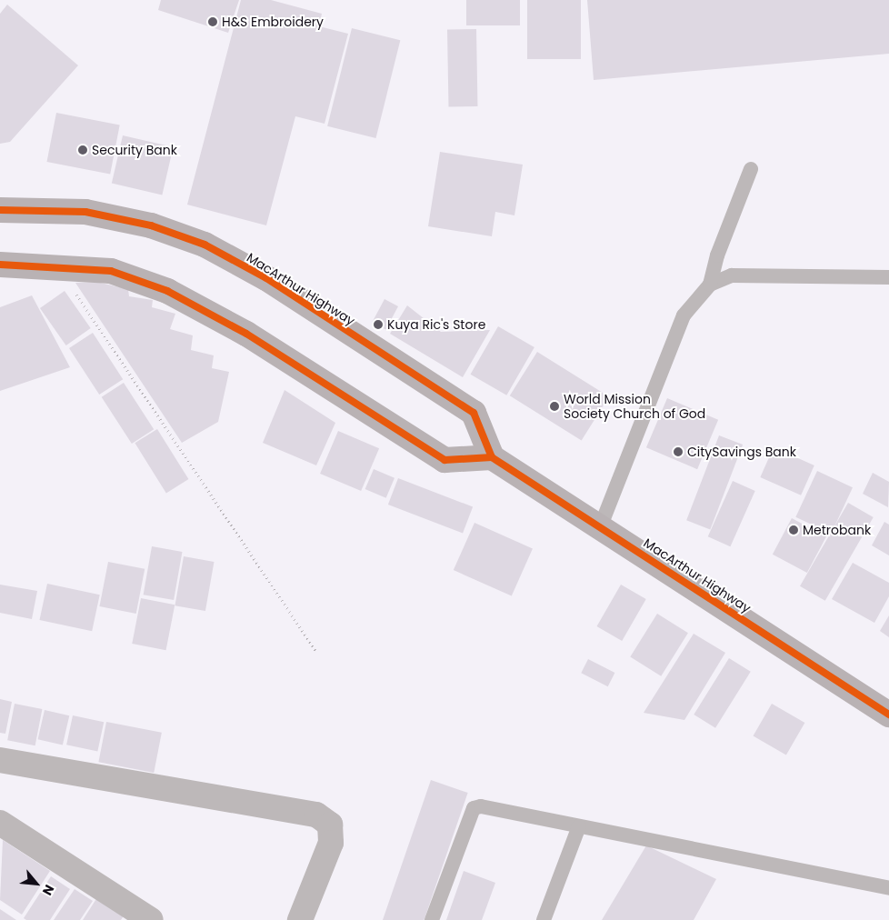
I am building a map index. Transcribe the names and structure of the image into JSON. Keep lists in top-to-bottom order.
{
  "streets": {
    "highway": ["MacArthur Highway"]
  },
  "places": [
    "H&S Embroidery",
    "Security Bank",
    "Kuya Ric's Store",
    "World Mission Society Church of God",
    "CitySavings Bank",
    "Metrobank"
  ],
  "north": "bottom right"
}
